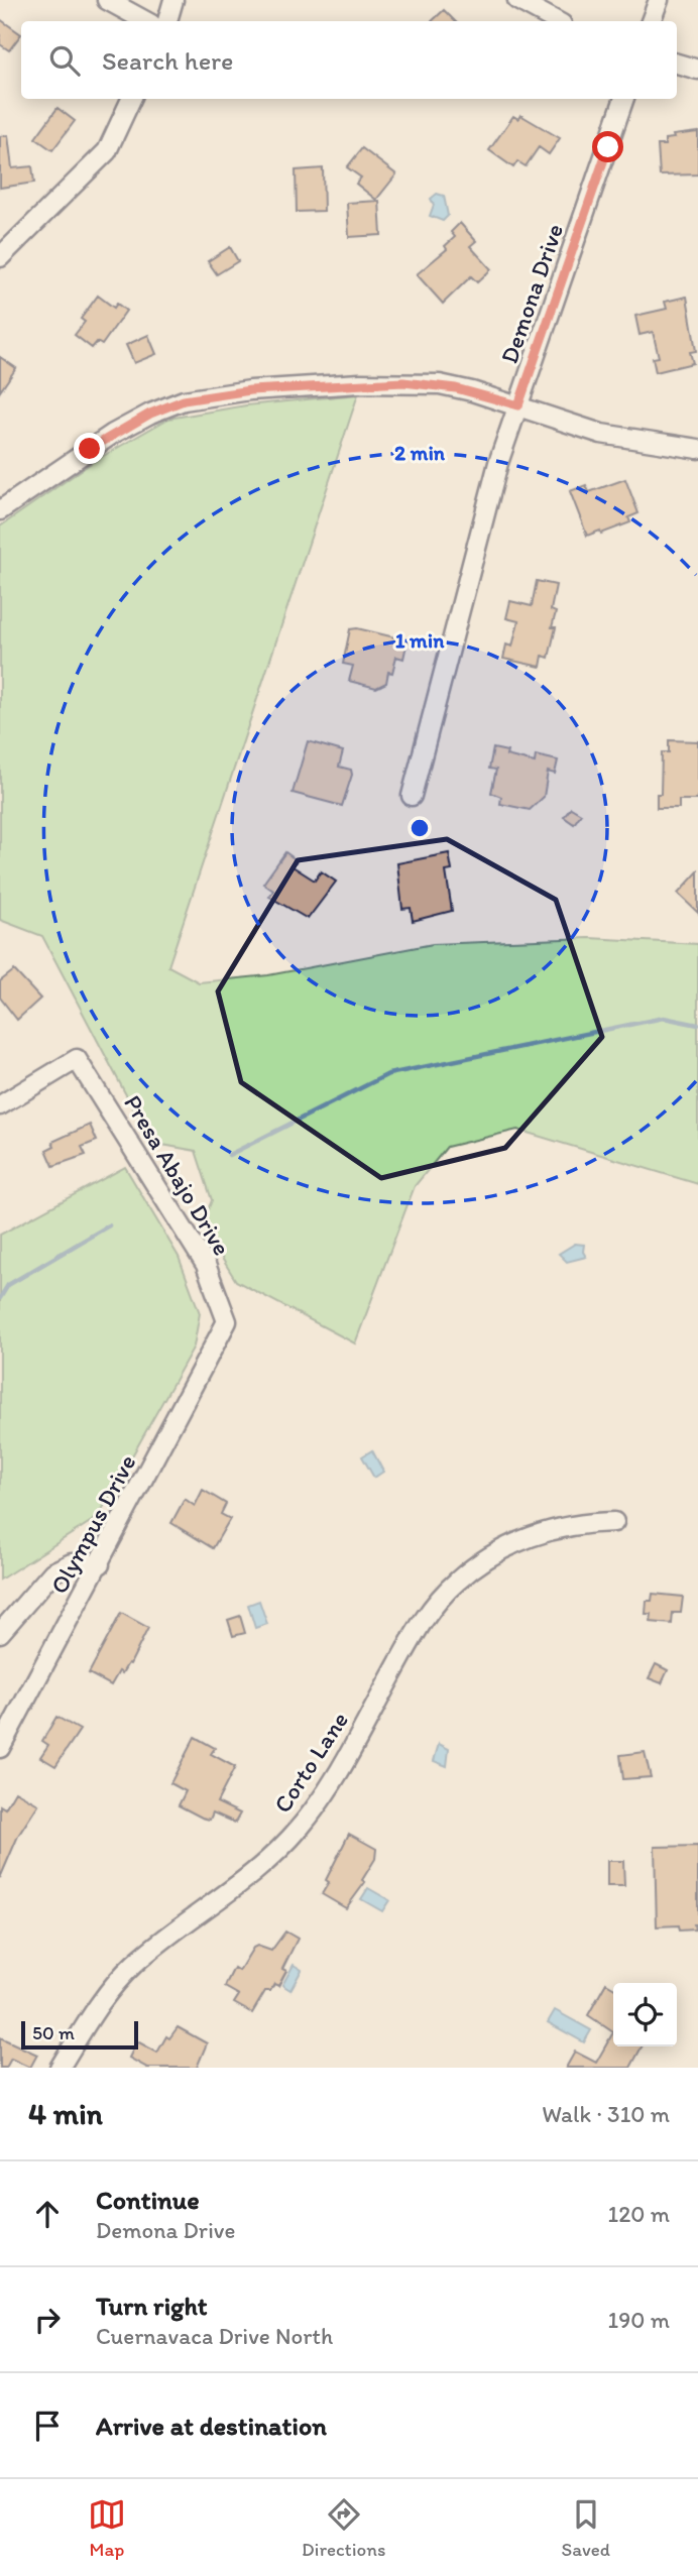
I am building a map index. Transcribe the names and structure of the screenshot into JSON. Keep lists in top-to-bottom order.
{
  "streets": {
    "street": [
      "Demona Drive",
      "Presa Abajo Drive",
      "Olympus Drive",
      "Corto Lane"
    ]
  },
  "crossings": [
    ["Presa Abajo Drive", "Olympus Drive"]
  ],
  "scale_bar": "50 m",
  "page": {
    "search": "Search here",
    "scale": "50 m",
    "heading": ["4 min", "Walk · 310 m"],
    "list": [
      ["Continue", "Demona Drive", "120 m"],
      ["Turn right", "Cuernavaca Drive North", "190 m"],
      "Arrive at destination"
    ],
    "nav": ["Map", "Directions", "Saved"]
  },
  "rings": ["2 min", "1 min"]
}
